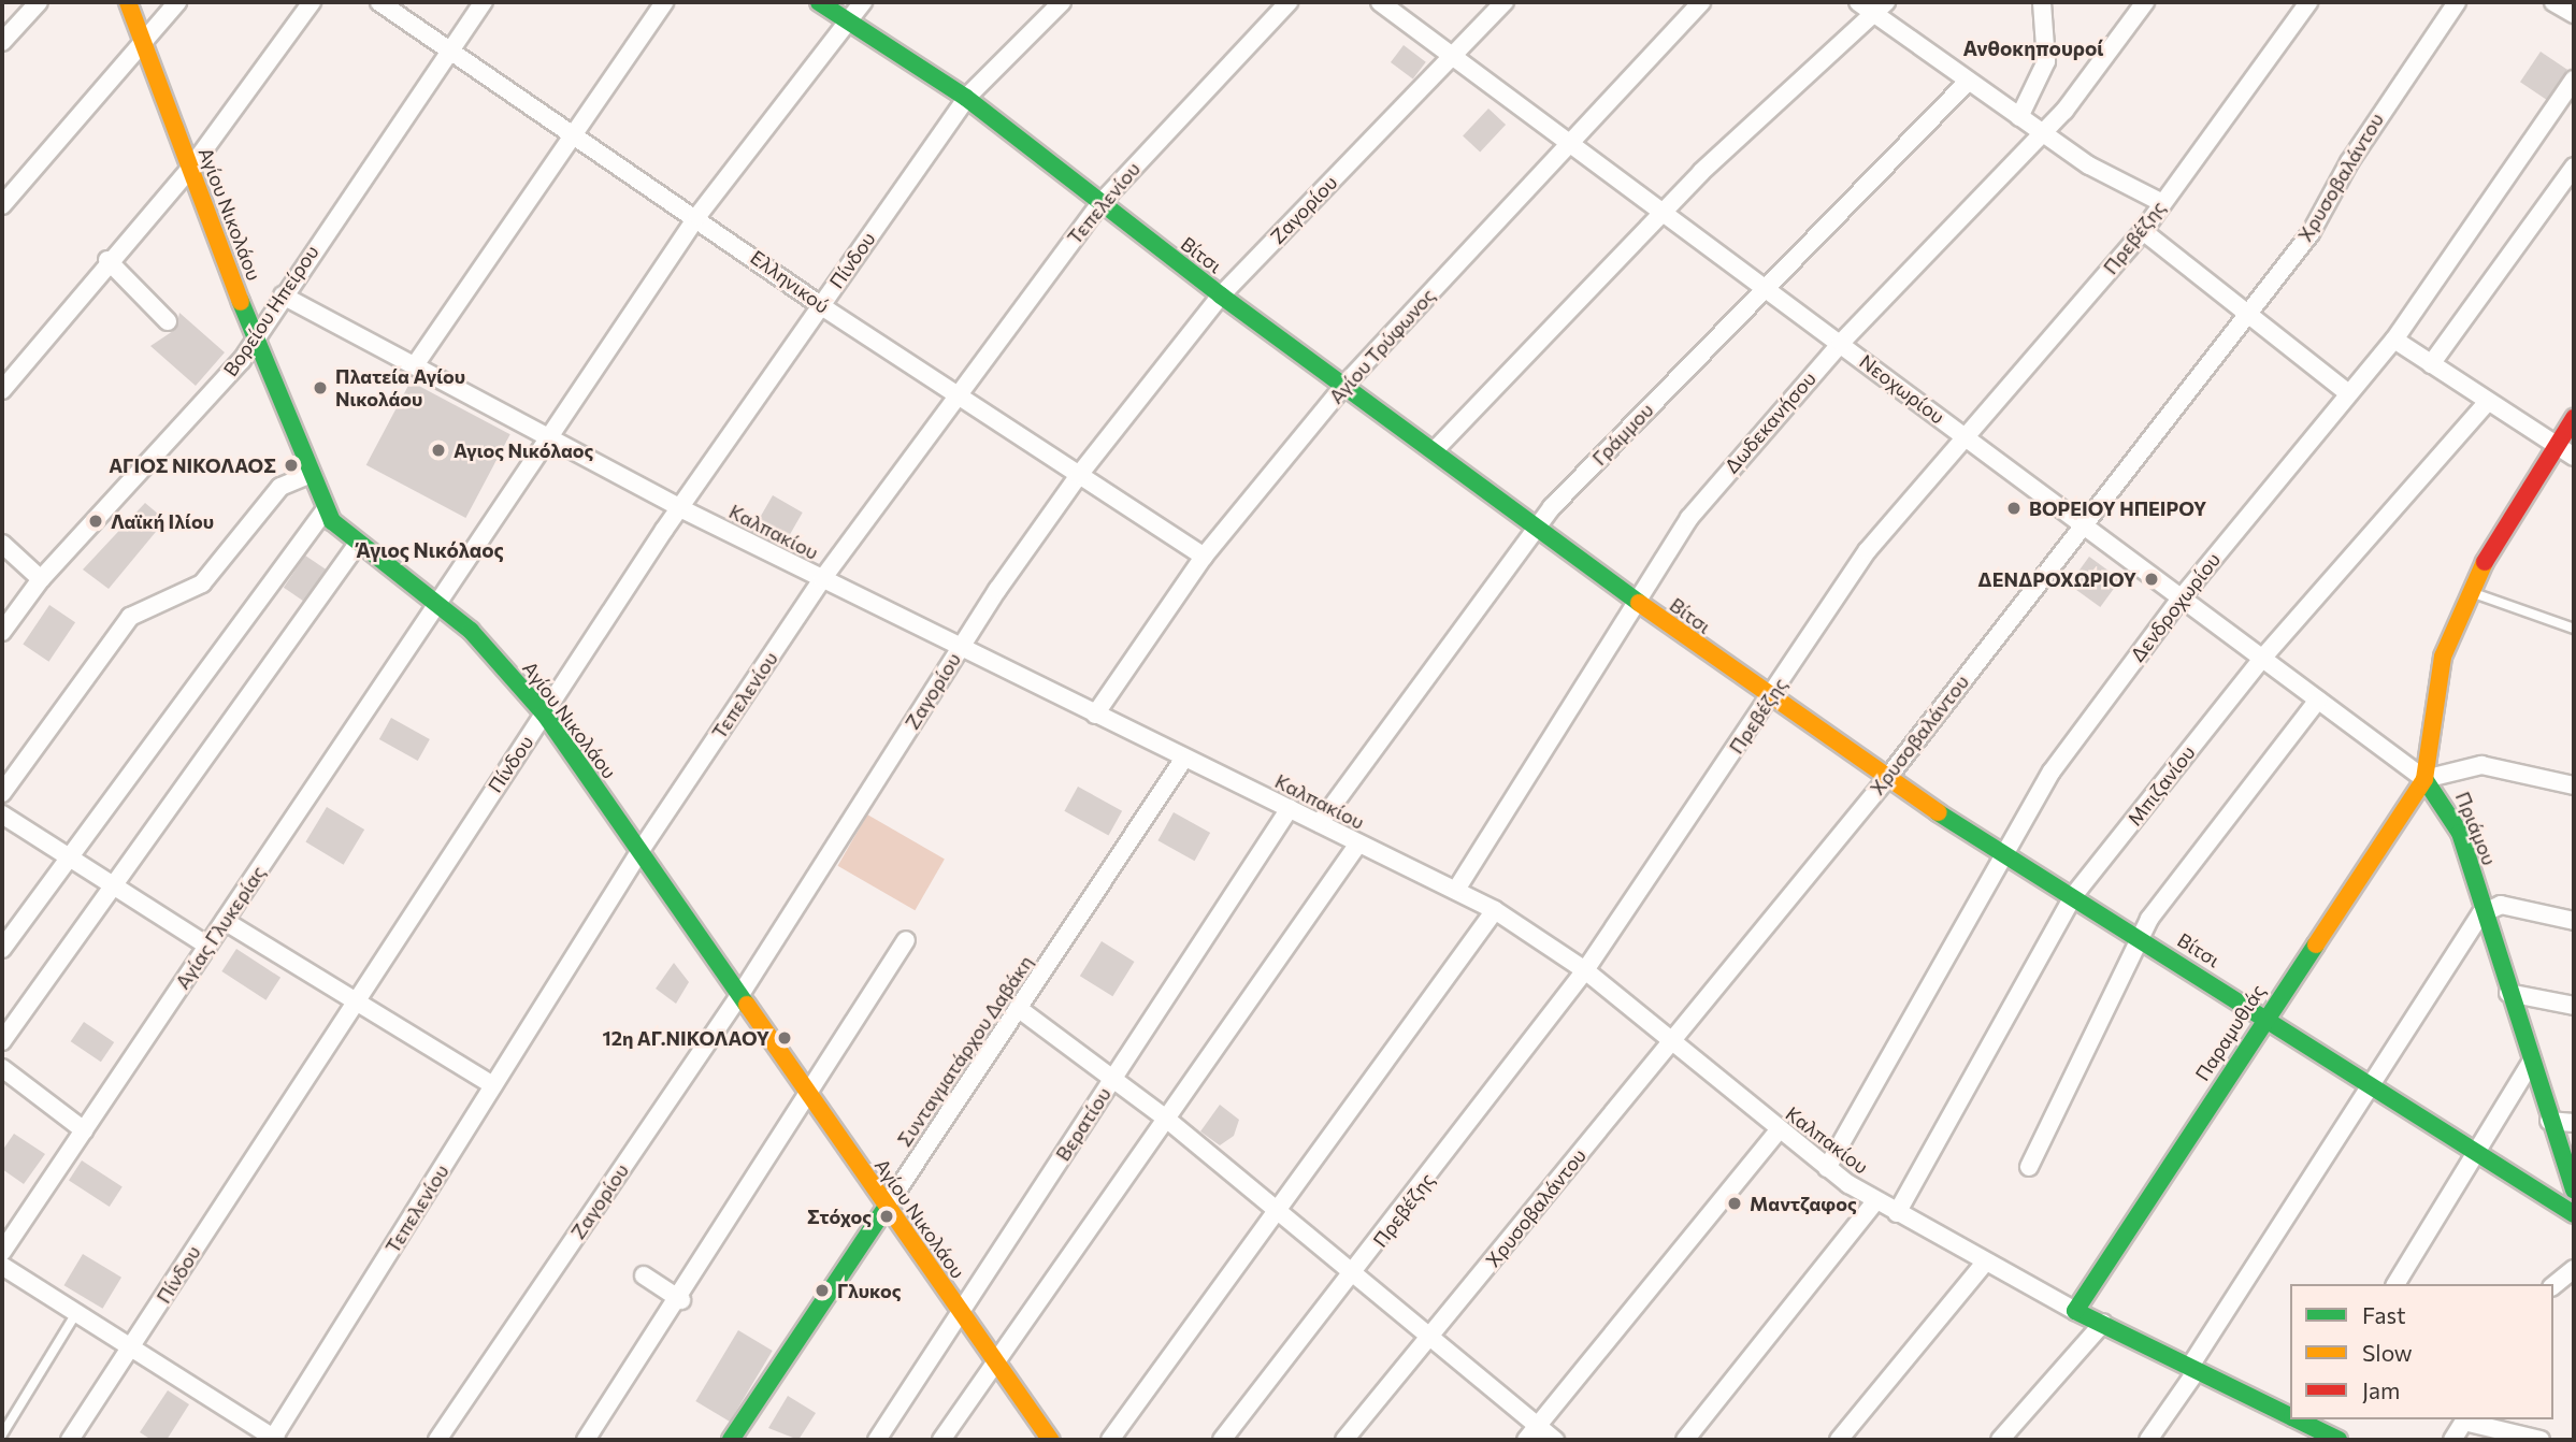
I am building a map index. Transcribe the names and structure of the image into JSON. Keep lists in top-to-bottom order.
{
  "streets": {
    "street": [
      "Χρυσοβαλάντου",
      "Τεπελενίου",
      "Ζαγορίου",
      "Αγίου Νικολάου",
      "Πρεβέζης",
      "Βίτσι",
      "Πίνδου",
      "Ελληνικού",
      "Βορείου Ηπείρου",
      "Αγίου Τρύφωνος",
      "Νεοχωρίου",
      "Δωδεκανήσου",
      "Γράμμου",
      "Καλπακίου",
      "Δενδροχωρίου",
      "Μπιζανίου",
      "Πριάμου",
      "Αγίας Γλυκερίας",
      "Παραμυθιάς",
      "Συνταγματάρχου Δαβάκη",
      "Βερατίου"
    ]
  },
  "crossings": [
    ["Χρυσοβαλάντου", "Βίτσι"],
    ["Χρυσοβαλάντου", "Νεοχωρίου"],
    ["Χρυσοβαλάντου", "Καλπακίου"],
    ["Τεπελενίου", "Αγίου Νικολάου"],
    ["Τεπελενίου", "Βίτσι"],
    ["Τεπελενίου", "Ελληνικού"],
    ["Τεπελενίου", "Καλπακίου"],
    ["Ζαγορίου", "Αγίου Νικολάου"],
    ["Ζαγορίου", "Βίτσι"],
    ["Ζαγορίου", "Ελληνικού"],
    ["Ζαγορίου", "Νεοχωρίου"],
    ["Ζαγορίου", "Καλπακίου"],
    ["Αγίου Νικολάου", "Πίνδου"],
    ["Αγίου Νικολάου", "Βορείου Ηπείρου"],
    ["Αγίου Νικολάου", "Αγίας Γλυκερίας"],
    ["Αγίου Νικολάου", "Συνταγματάρχου Δαβάκη"],
    ["Αγίου Νικολάου", "Βερατίου"],
    ["Πρεβέζης", "Βίτσι"],
    ["Πρεβέζης", "Νεοχωρίου"],
    ["Πρεβέζης", "Καλπακίου"],
    ["Βίτσι", "Πίνδου"],
    ["Βίτσι", "Αγίου Τρύφωνος"],
    ["Βίτσι", "Δωδεκανήσου"],
    ["Βίτσι", "Γράμμου"],
    ["Βίτσι", "Δενδροχωρίου"],
    ["Βίτσι", "Μπιζανίου"],
    ["Βίτσι", "Αγίας Γλυκερίας"],
    ["Βίτσι", "Παραμυθιάς"],
    ["Πίνδου", "Ελληνικού"],
    ["Πίνδου", "Καλπακίου"],
    ["Ελληνικού", "Βορείου Ηπείρου"],
    ["Ελληνικού", "Αγίου Τρύφωνος"],
    ["Ελληνικού", "Αγίας Γλυκερίας"],
    ["Βορείου Ηπείρου", "Καλπακίου"],
    ["Αγίου Τρύφωνος", "Νεοχωρίου"],
    ["Αγίου Τρύφωνος", "Καλπακίου"],
    ["Νεοχωρίου", "Δωδεκανήσου"],
    ["Νεοχωρίου", "Γράμμου"],
    ["Νεοχωρίου", "Δενδροχωρίου"],
    ["Νεοχωρίου", "Μπιζανίου"],
    ["Νεοχωρίου", "Πριάμου"],
    ["Νεοχωρίου", "Παραμυθιάς"],
    ["Δωδεκανήσου", "Καλπακίου"],
    ["Γράμμου", "Καλπακίου"],
    ["Καλπακίου", "Δενδροχωρίου"],
    ["Καλπακίου", "Μπιζανίου"],
    ["Καλπακίου", "Αγίας Γλυκερίας"],
    ["Καλπακίου", "Παραμυθιάς"],
    ["Καλπακίου", "Συνταγματάρχου Δαβάκη"],
    ["Καλπακίου", "Βερατίου"],
    ["Πριάμου", "Παραμυθιάς"]
  ],
  "districts": ["Ανθοκηπουροί", "Άγιος Νικόλαος"],
  "places": [
    "Πλατεία Αγίου Νικολάου",
    "Αγιος Νικόλαος",
    "ΑΓΙΟΣ ΝΙΚΟΛΑΟΣ",
    "ΒΟΡΕΙΟΥ ΗΠΕΙΡΟΥ",
    "Λαϊκή Ιλίου",
    "ΔΕΝΔΡΟΧΩΡΙΟΥ",
    "12η ΑΓ.ΝΙΚΟΛΑΟΥ",
    "Μαντζαφος",
    "Στόχος",
    "Γλυκος"
  ],
  "legend": ["Fast", "Slow", "Jam"]
}
